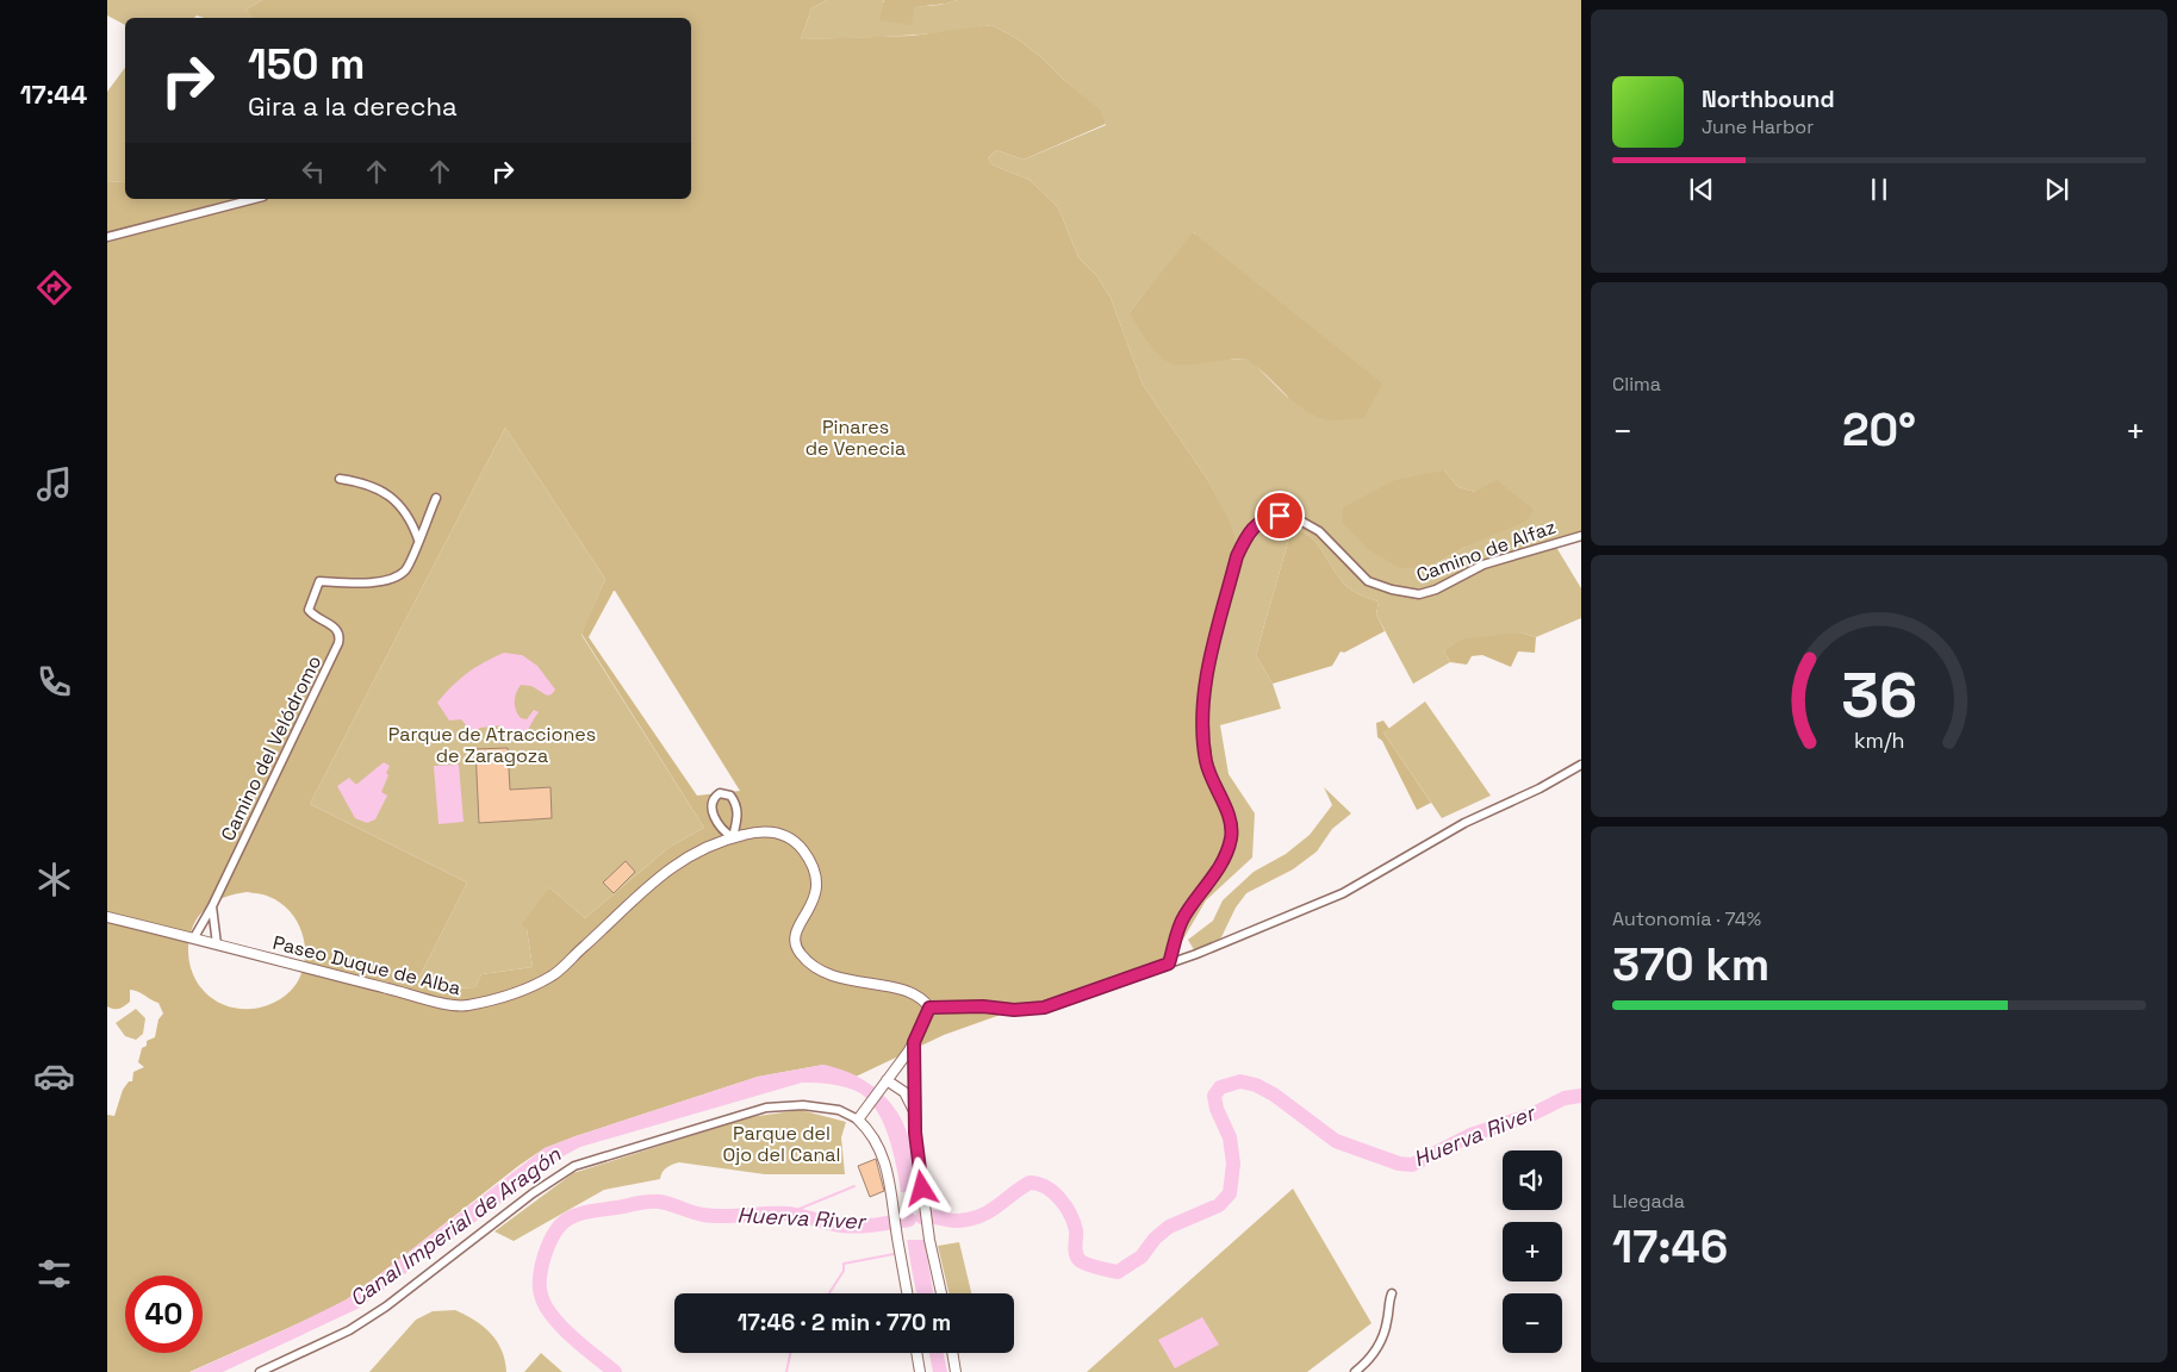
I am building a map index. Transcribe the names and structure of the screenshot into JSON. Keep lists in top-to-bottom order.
{
  "streets": {
    "street": ["Camino de Alfaz", "Camino del Velódromo", "Paseo Duque de Alba"]
  },
  "crossings": [
    ["Camino del Velódromo", "Paseo Duque de Alba"]
  ],
  "water": ["Huerva River", "Canal Imperial de Aragón"],
  "parks": ["Pinares de Venecia", "Parque de Atracciones de Zaragoza", "Parque del Ojo del Canal"],
  "page": {
    "tabs": "17:44",
    "turn": ["150 m", "Gira a la derecha"],
    "song": ["Northbound", "June Harbor"],
    "tile": [
      "Clima",
      ["Autonomía · 74%", "370 km"],
      ["Llegada", "17:46"]
    ],
    "heat": ["−", "20°", "+"],
    "map_buttons": ["+", "−"],
    "limit": "40",
    "trip": "17:46 · 2 min · 770 m",
    "gauge": ["36", "km/h"]
  }
}
